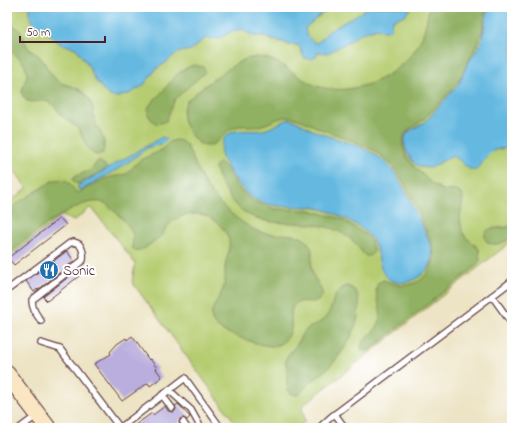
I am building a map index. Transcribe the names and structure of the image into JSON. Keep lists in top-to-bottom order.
{
  "places": {
    "restaurant": ["Sonic"]
  },
  "scale_bar": "50 m"
}
